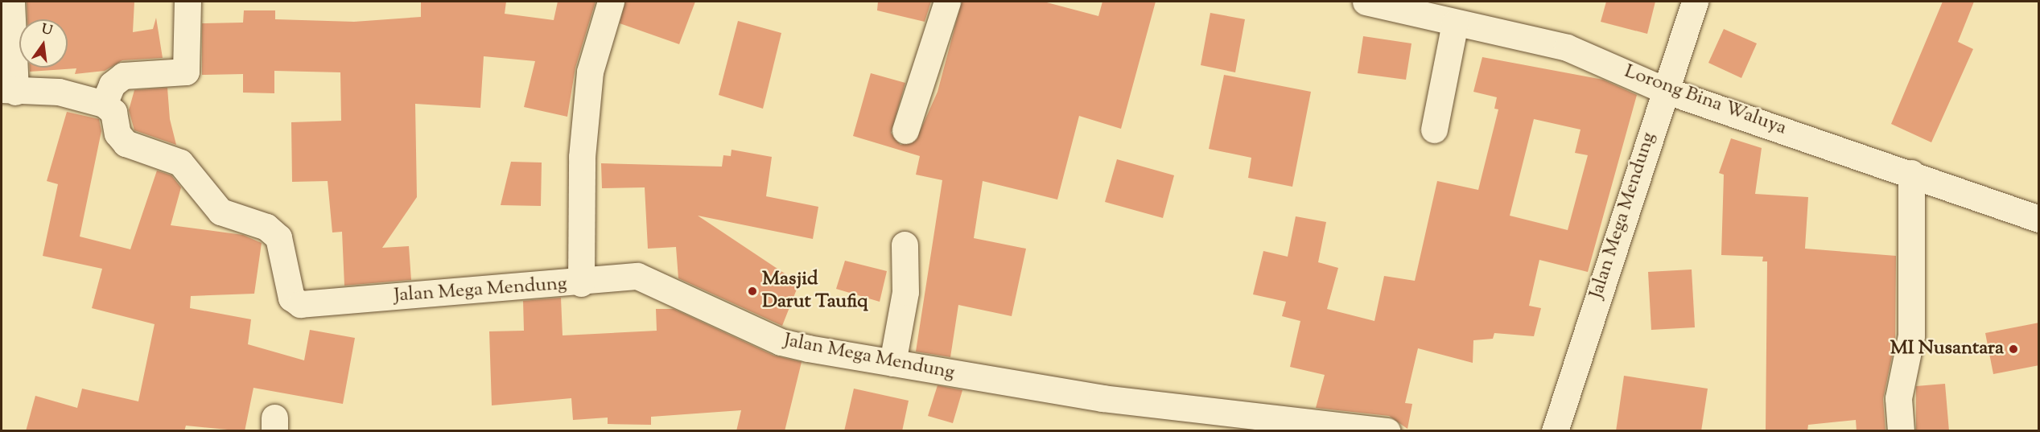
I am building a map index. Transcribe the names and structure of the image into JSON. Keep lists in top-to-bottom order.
{
  "streets": {
    "street": ["Lorong Bina Waluya", "Jalan Mega Mendung"]
  },
  "crossings": [
    ["Lorong Bina Waluya", "Jalan Mega Mendung"]
  ],
  "places": ["Masjid Darut Taufiq", "MI Nusantara"],
  "north": "top"
}
